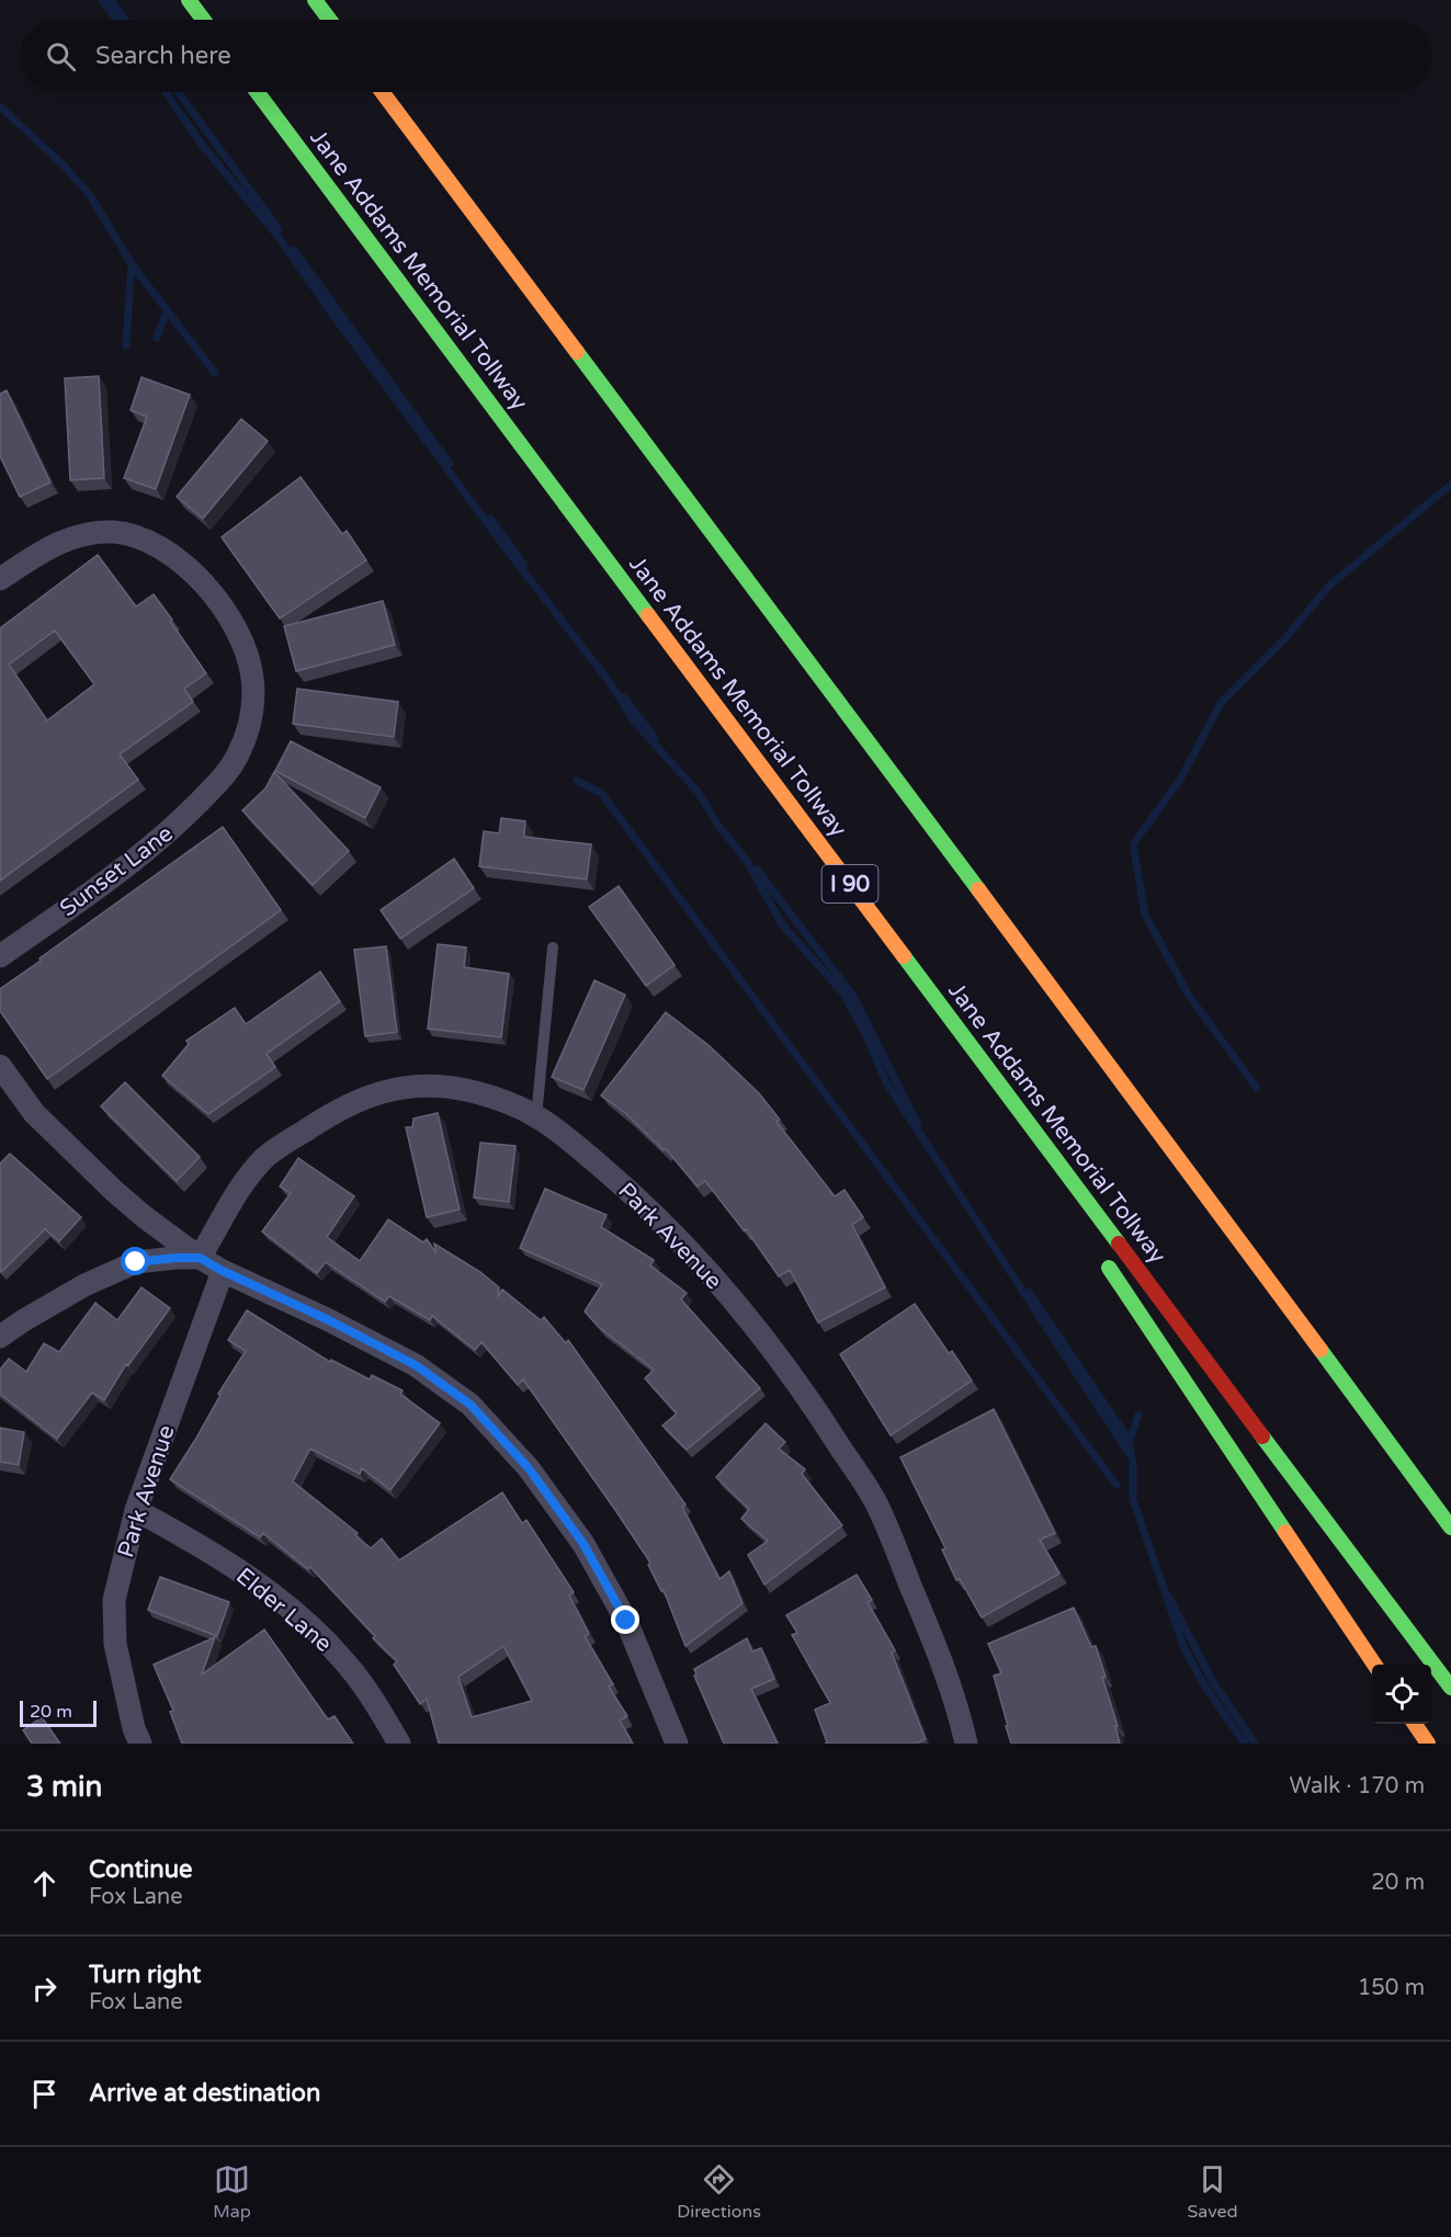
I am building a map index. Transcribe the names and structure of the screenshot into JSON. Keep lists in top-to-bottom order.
{
  "streets": {
    "highway": ["Jane Addams Memorial Tollway", "I 90"],
    "street": ["Sunset Lane", "Park Avenue", "Elder Lane"]
  },
  "crossings": [
    ["Park Avenue", "Elder Lane"]
  ],
  "scale_bar": "20 m",
  "page": {
    "search": "Search here",
    "scale": "20 m",
    "heading": ["3 min", "Walk · 170 m"],
    "list": [
      ["Continue", "Fox Lane", "20 m"],
      ["Turn right", "Fox Lane", "150 m"],
      "Arrive at destination"
    ],
    "nav": ["Map", "Directions", "Saved"]
  }
}
